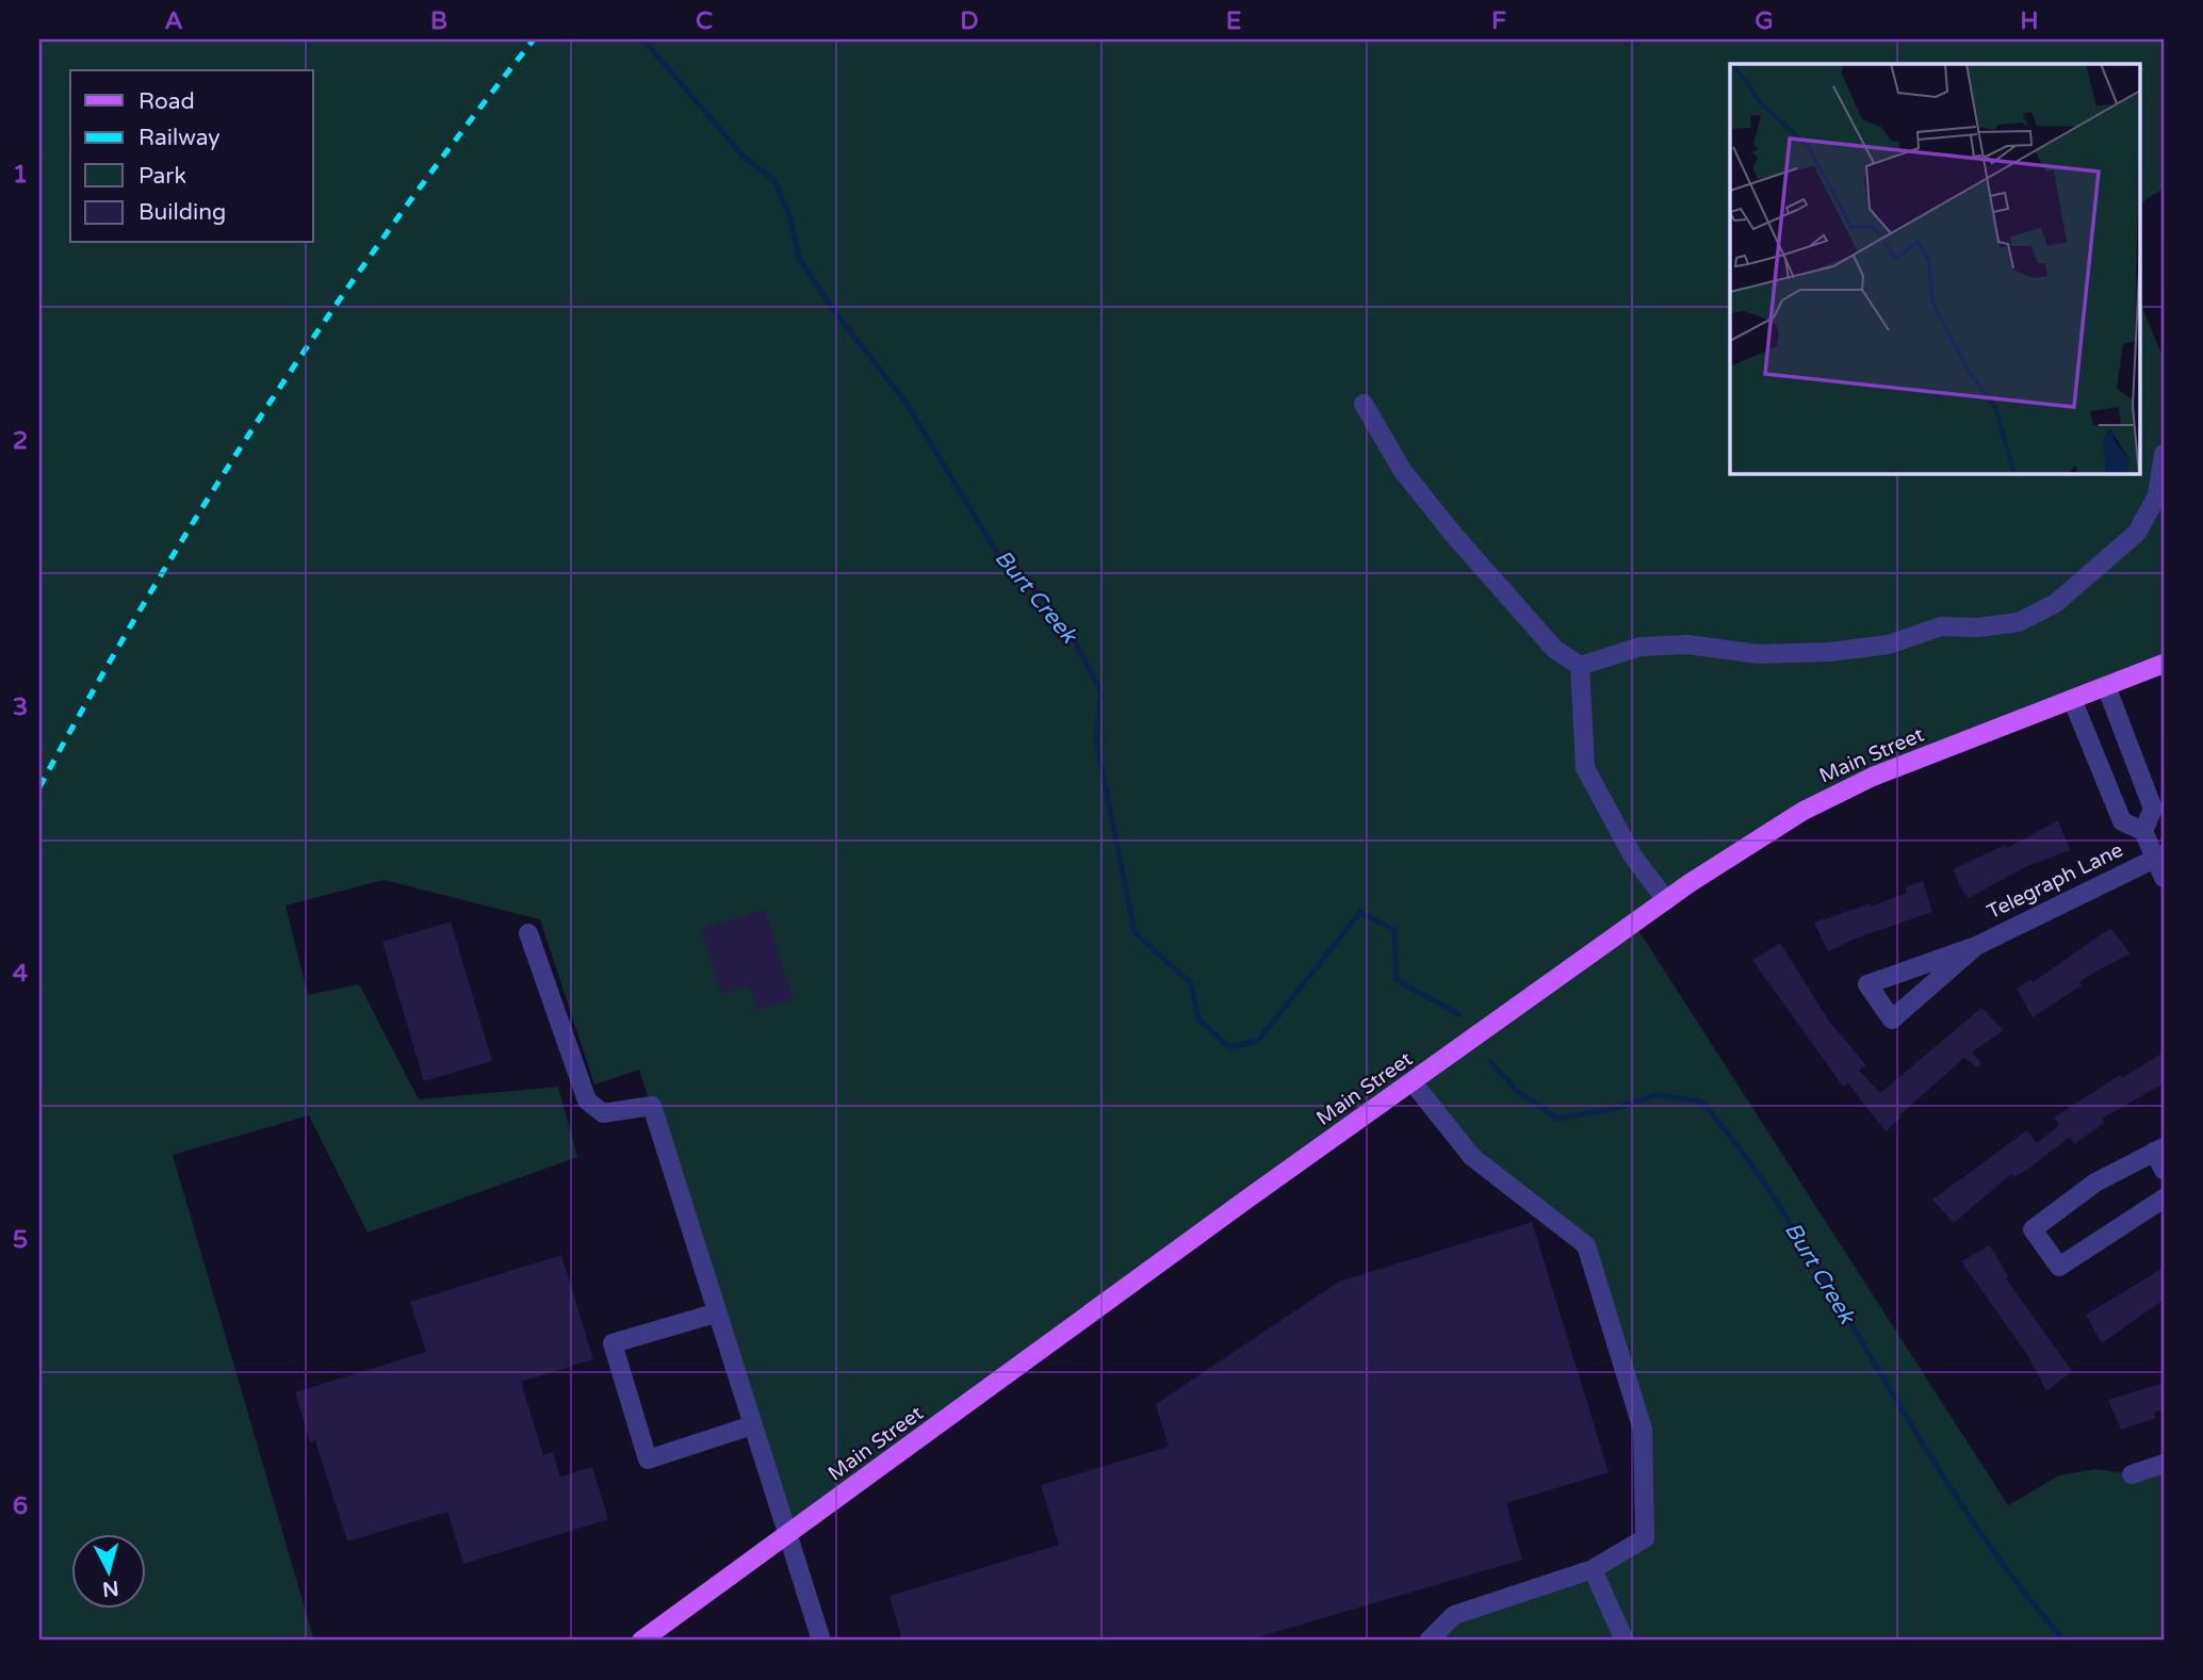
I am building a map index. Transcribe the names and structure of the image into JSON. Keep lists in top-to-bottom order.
{
  "streets": {
    "main road": ["Main Street"],
    "street": ["Telegraph Lane"]
  },
  "water": ["Burt Creek"],
  "legend": [
    "Road",
    "Railway",
    "Park",
    "Building"
  ],
  "north": "bottom",
  "grid": {
    "columns": [
      "A",
      "B",
      "C",
      "D",
      "E",
      "F",
      "G",
      "H"
    ],
    "rows": [
      "1",
      "2",
      "3",
      "4",
      "5",
      "6"
    ]
  }
}
